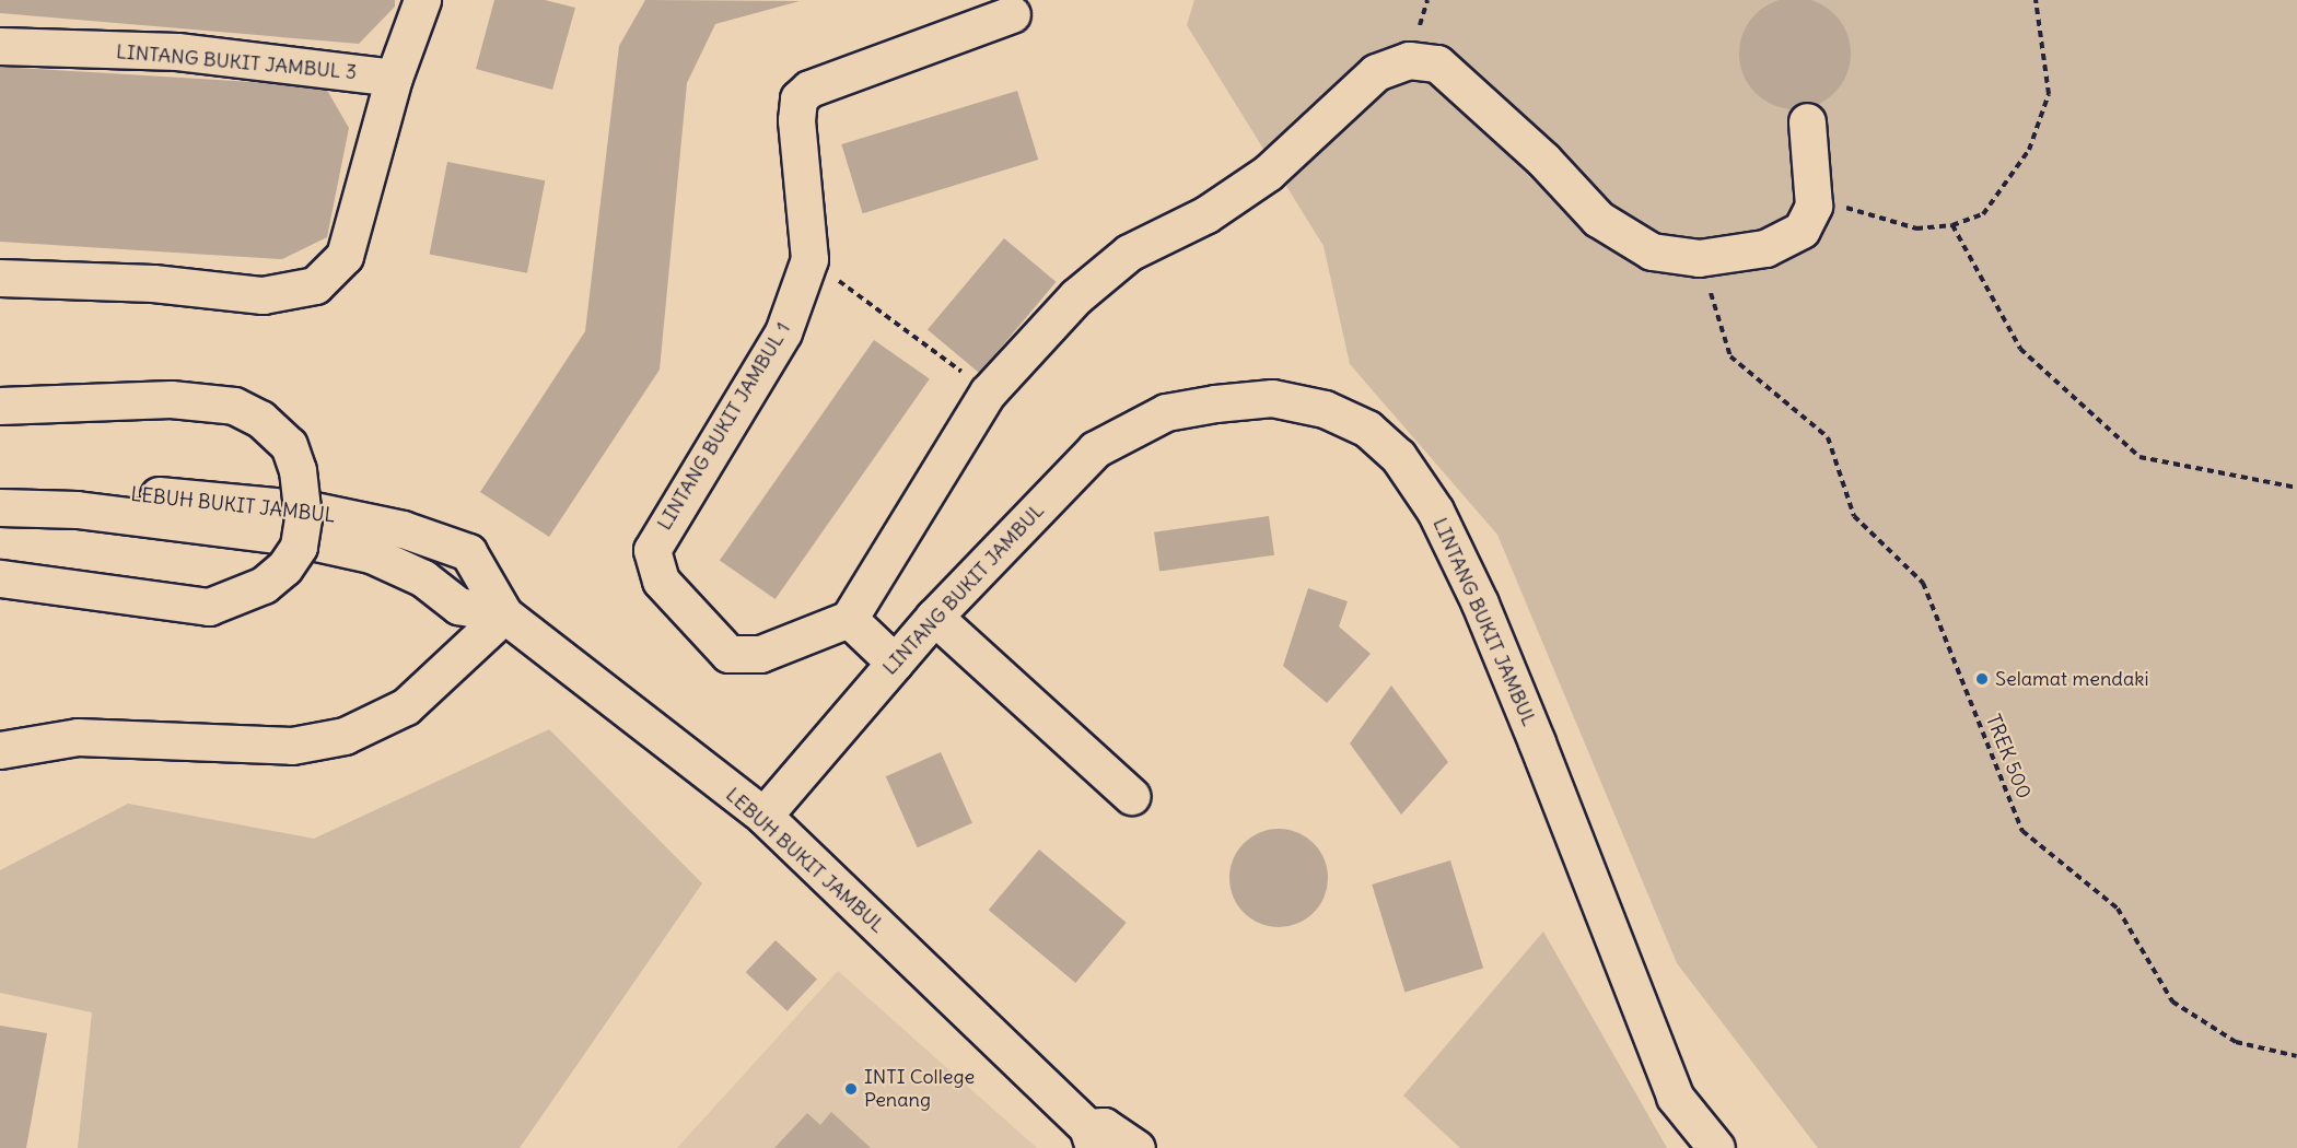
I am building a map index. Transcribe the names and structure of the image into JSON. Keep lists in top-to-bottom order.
{
  "streets": {
    "street": [
      "LINTANG BUKIT JAMBUL 3",
      "LINTANG BUKIT JAMBUL 1",
      "LEBUH BUKIT JAMBUL",
      "LINTANG BUKIT JAMBUL"
    ],
    "path": ["TREK 500"]
  },
  "crossings": [
    ["LEBUH BUKIT JAMBUL", "LINTANG BUKIT JAMBUL"]
  ],
  "places": ["Selamat mendaki", "INTI College Penang"]
}
